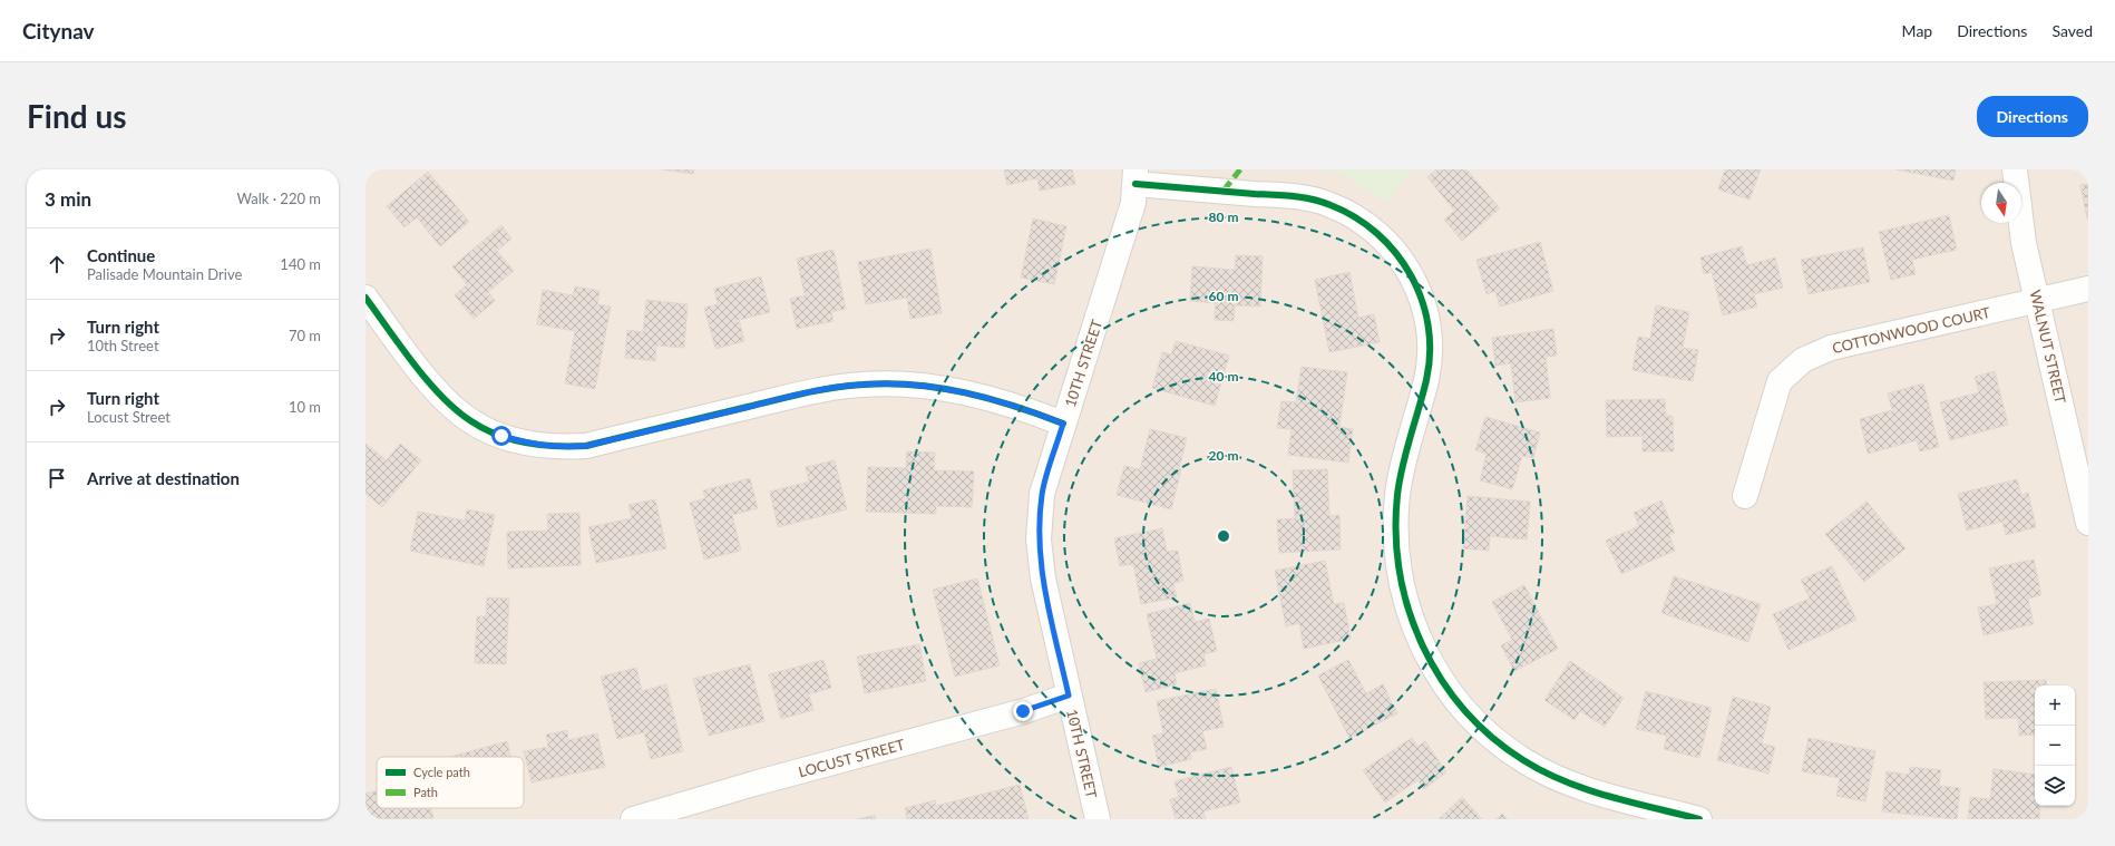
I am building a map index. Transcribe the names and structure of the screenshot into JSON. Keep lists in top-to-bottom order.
{
  "streets": {
    "street": [
      "COTTONWOOD COURT",
      "WALNUT STREET",
      "10TH STREET",
      "LOCUST STREET"
    ]
  },
  "crossings": [
    ["COTTONWOOD COURT", "WALNUT STREET"],
    ["10TH STREET", "LOCUST STREET"]
  ],
  "legend": ["Cycle path", "Path"],
  "north": "bottom",
  "page": {
    "header": "Citynav",
    "nav": ["Map", "Directions", "Saved"],
    "buttons": "Directions",
    "title": "Find us",
    "heading": ["3 min", "Walk · 220 m"],
    "list": [
      ["Continue", "Palisade Mountain Drive", "140 m"],
      ["Turn right", "10th Street", "70 m"],
      ["Turn right", "Locust Street", "10 m"],
      "Arrive at destination"
    ],
    "map_buttons": ["+", "−"]
  },
  "rings": [
    "80 m",
    "60 m",
    "40 m",
    "20 m"
  ]
}
